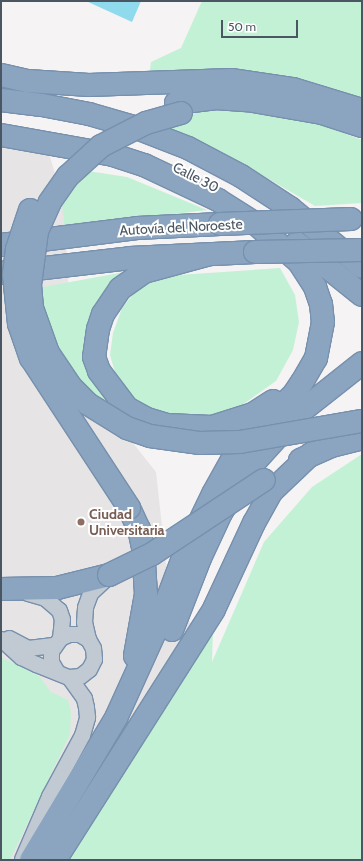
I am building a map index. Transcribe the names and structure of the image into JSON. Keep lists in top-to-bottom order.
{
  "streets": {
    "highway": ["Calle 30", "Autovía del Noroeste"]
  },
  "places": ["Ciudad Universitaria"],
  "scale_bar": "50 m"
}
